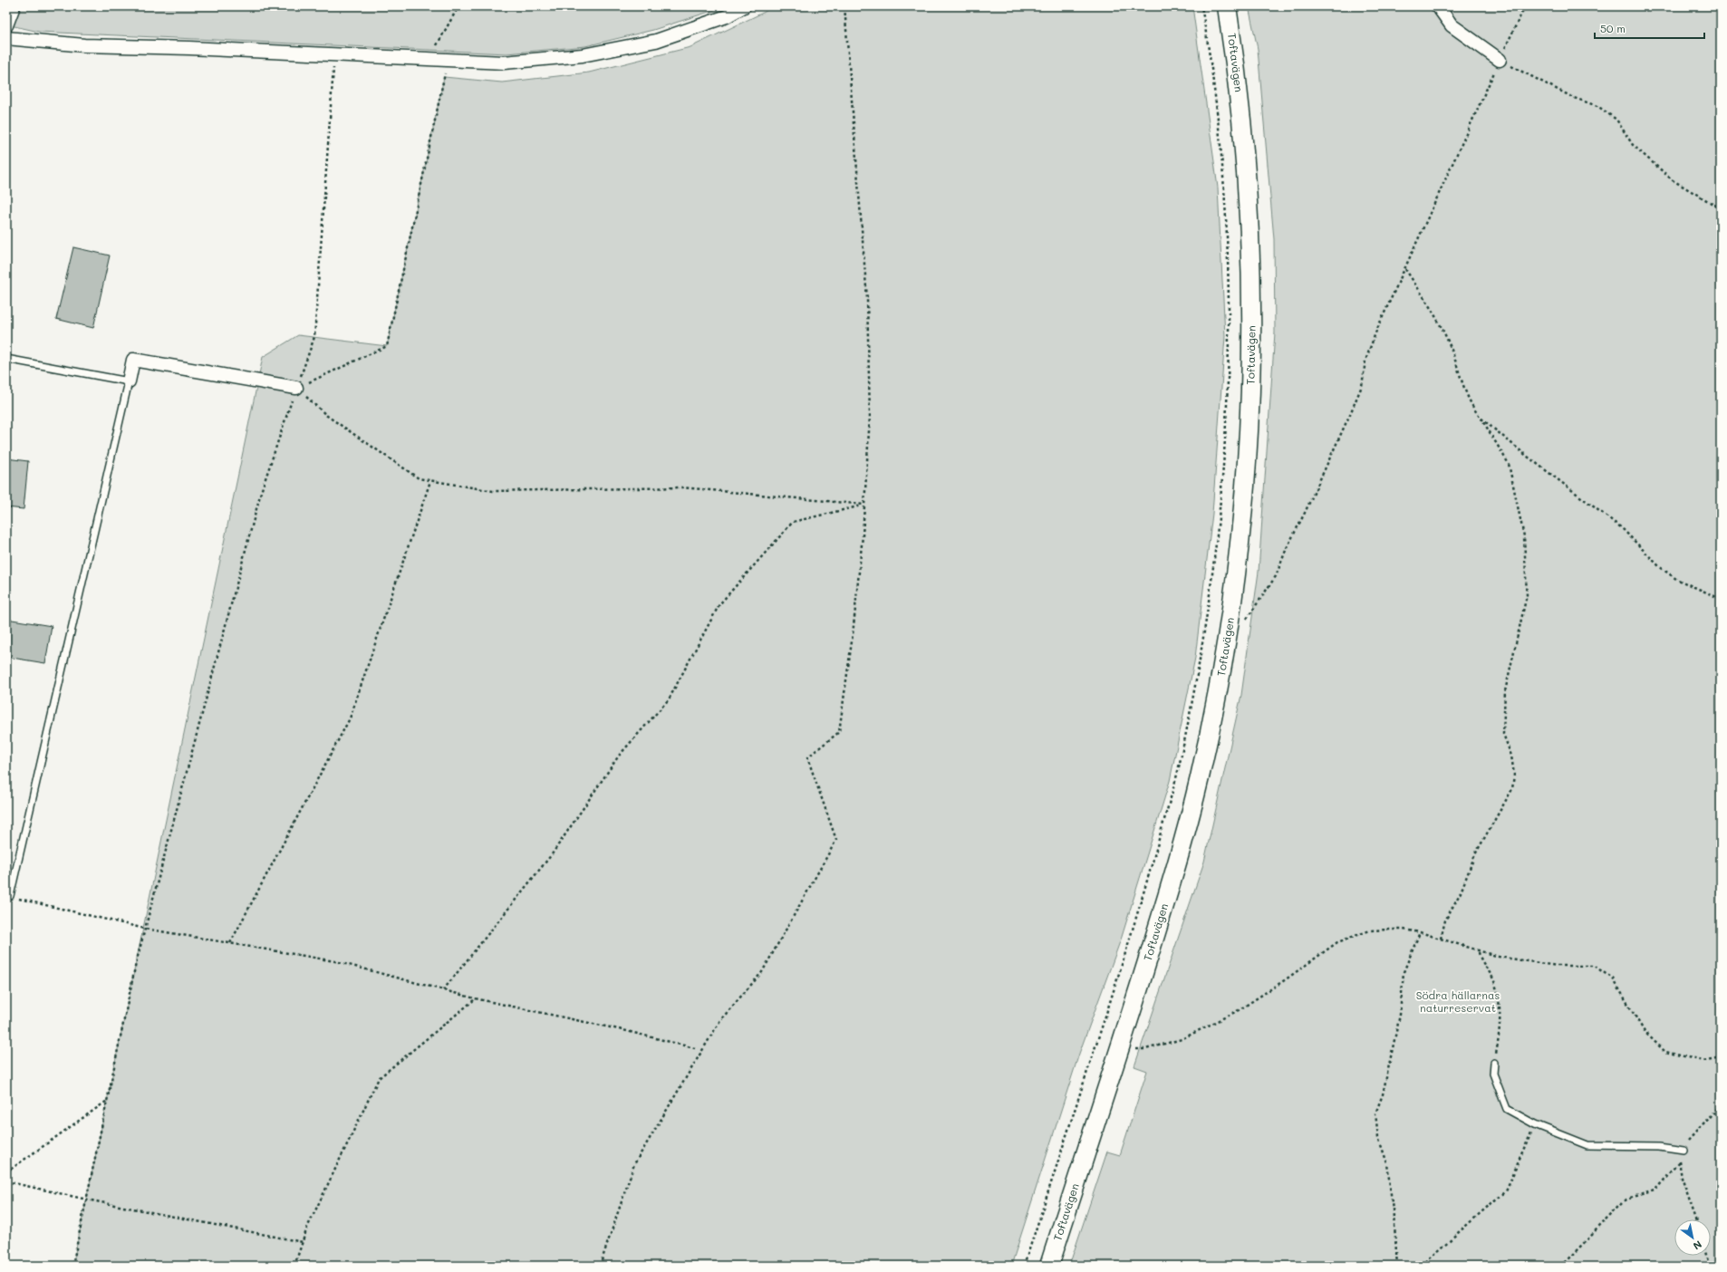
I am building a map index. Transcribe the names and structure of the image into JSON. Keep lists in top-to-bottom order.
{
  "streets": {
    "main road": ["Toftavägen"]
  },
  "parks": ["Södra hällarnas naturreservat"],
  "scale_bar": "50 m",
  "north": "bottom right"
}
